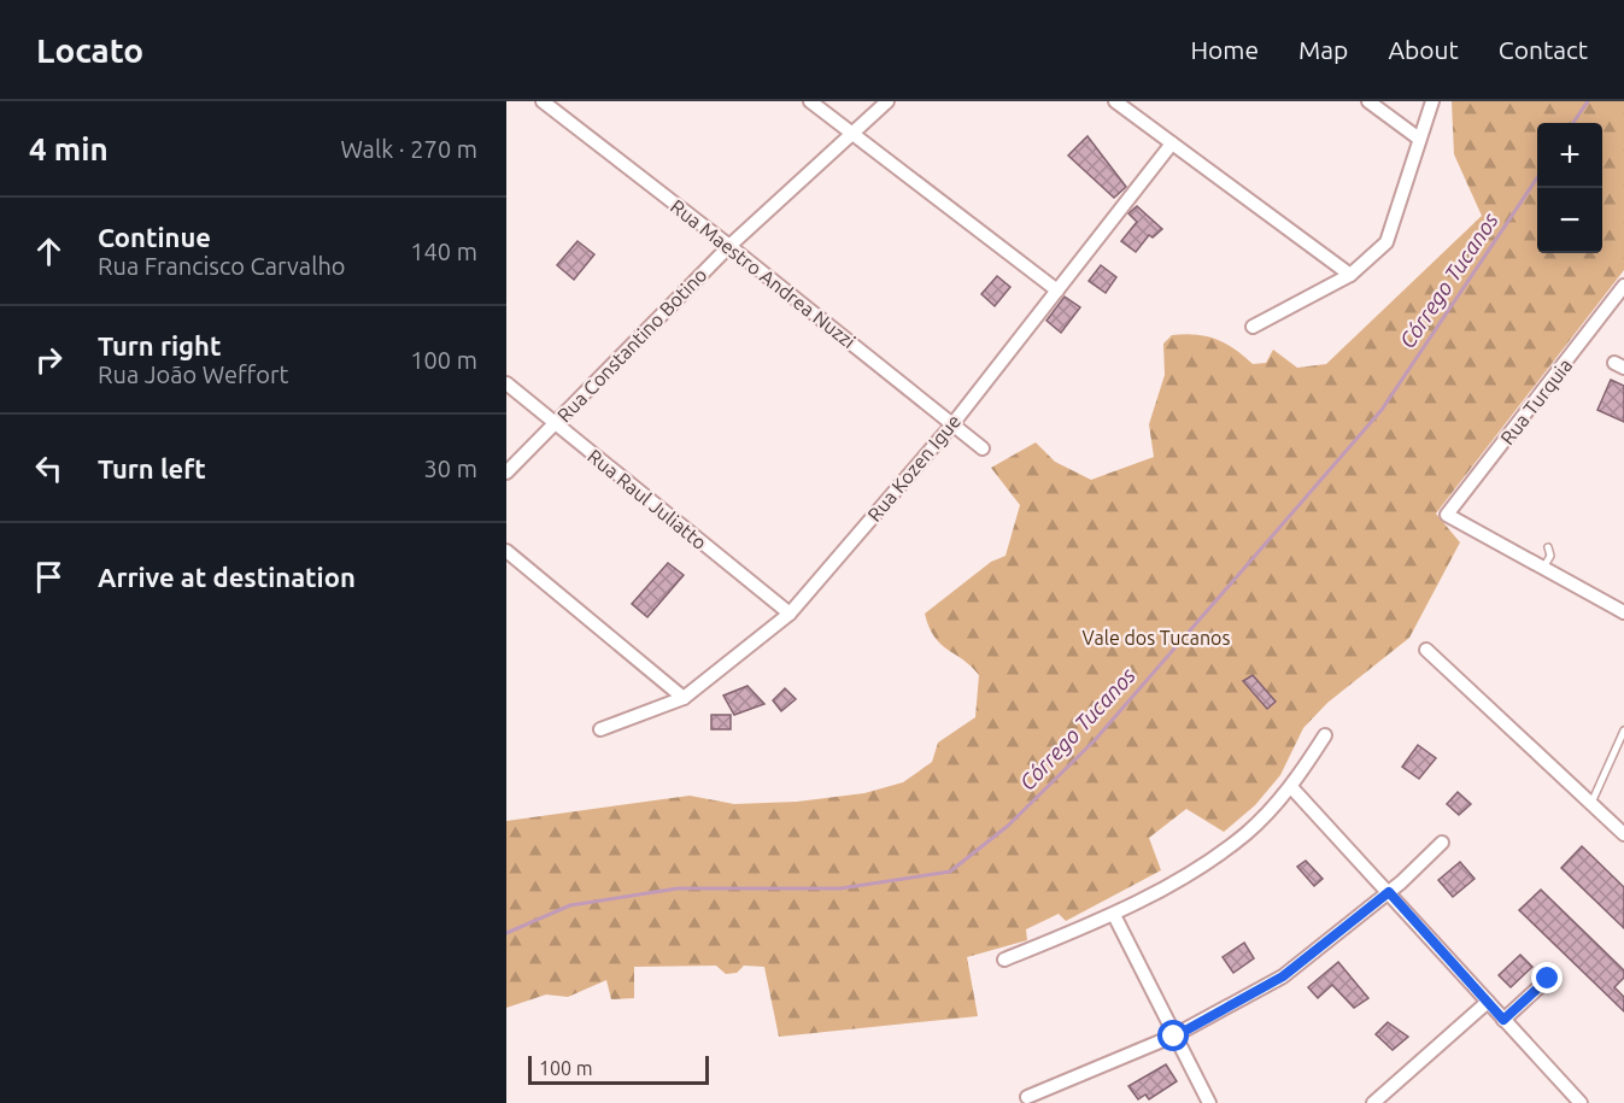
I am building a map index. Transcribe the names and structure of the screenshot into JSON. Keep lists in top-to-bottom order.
{
  "streets": {
    "street": [
      "Rua Maestro Andrea Nuzzi",
      "Rua Constantino Botino",
      "Rua Turquia",
      "Rua Kozen Igue",
      "Rua Raul Juliatto"
    ]
  },
  "crossings": [
    ["Rua Maestro Andrea Nuzzi", "Rua Constantino Botino"],
    ["Rua Maestro Andrea Nuzzi", "Rua Kozen Igue"],
    ["Rua Constantino Botino", "Rua Raul Juliatto"],
    ["Rua Kozen Igue", "Rua Raul Juliatto"]
  ],
  "water": ["Córrego Tucanos"],
  "parks": ["Vale dos Tucanos"],
  "scale_bar": "100 m",
  "page": {
    "header": "Locato",
    "nav": [
      "Home",
      "Map",
      "About",
      "Contact"
    ],
    "heading": ["4 min", "Walk · 270 m"],
    "map_buttons": ["+", "−"],
    "list": [
      ["Continue", "Rua Francisco Carvalho", "140 m"],
      ["Turn right", "Rua João Weffort", "100 m"],
      ["Turn left", "30 m"],
      "Arrive at destination"
    ],
    "scale": "100 m"
  }
}
